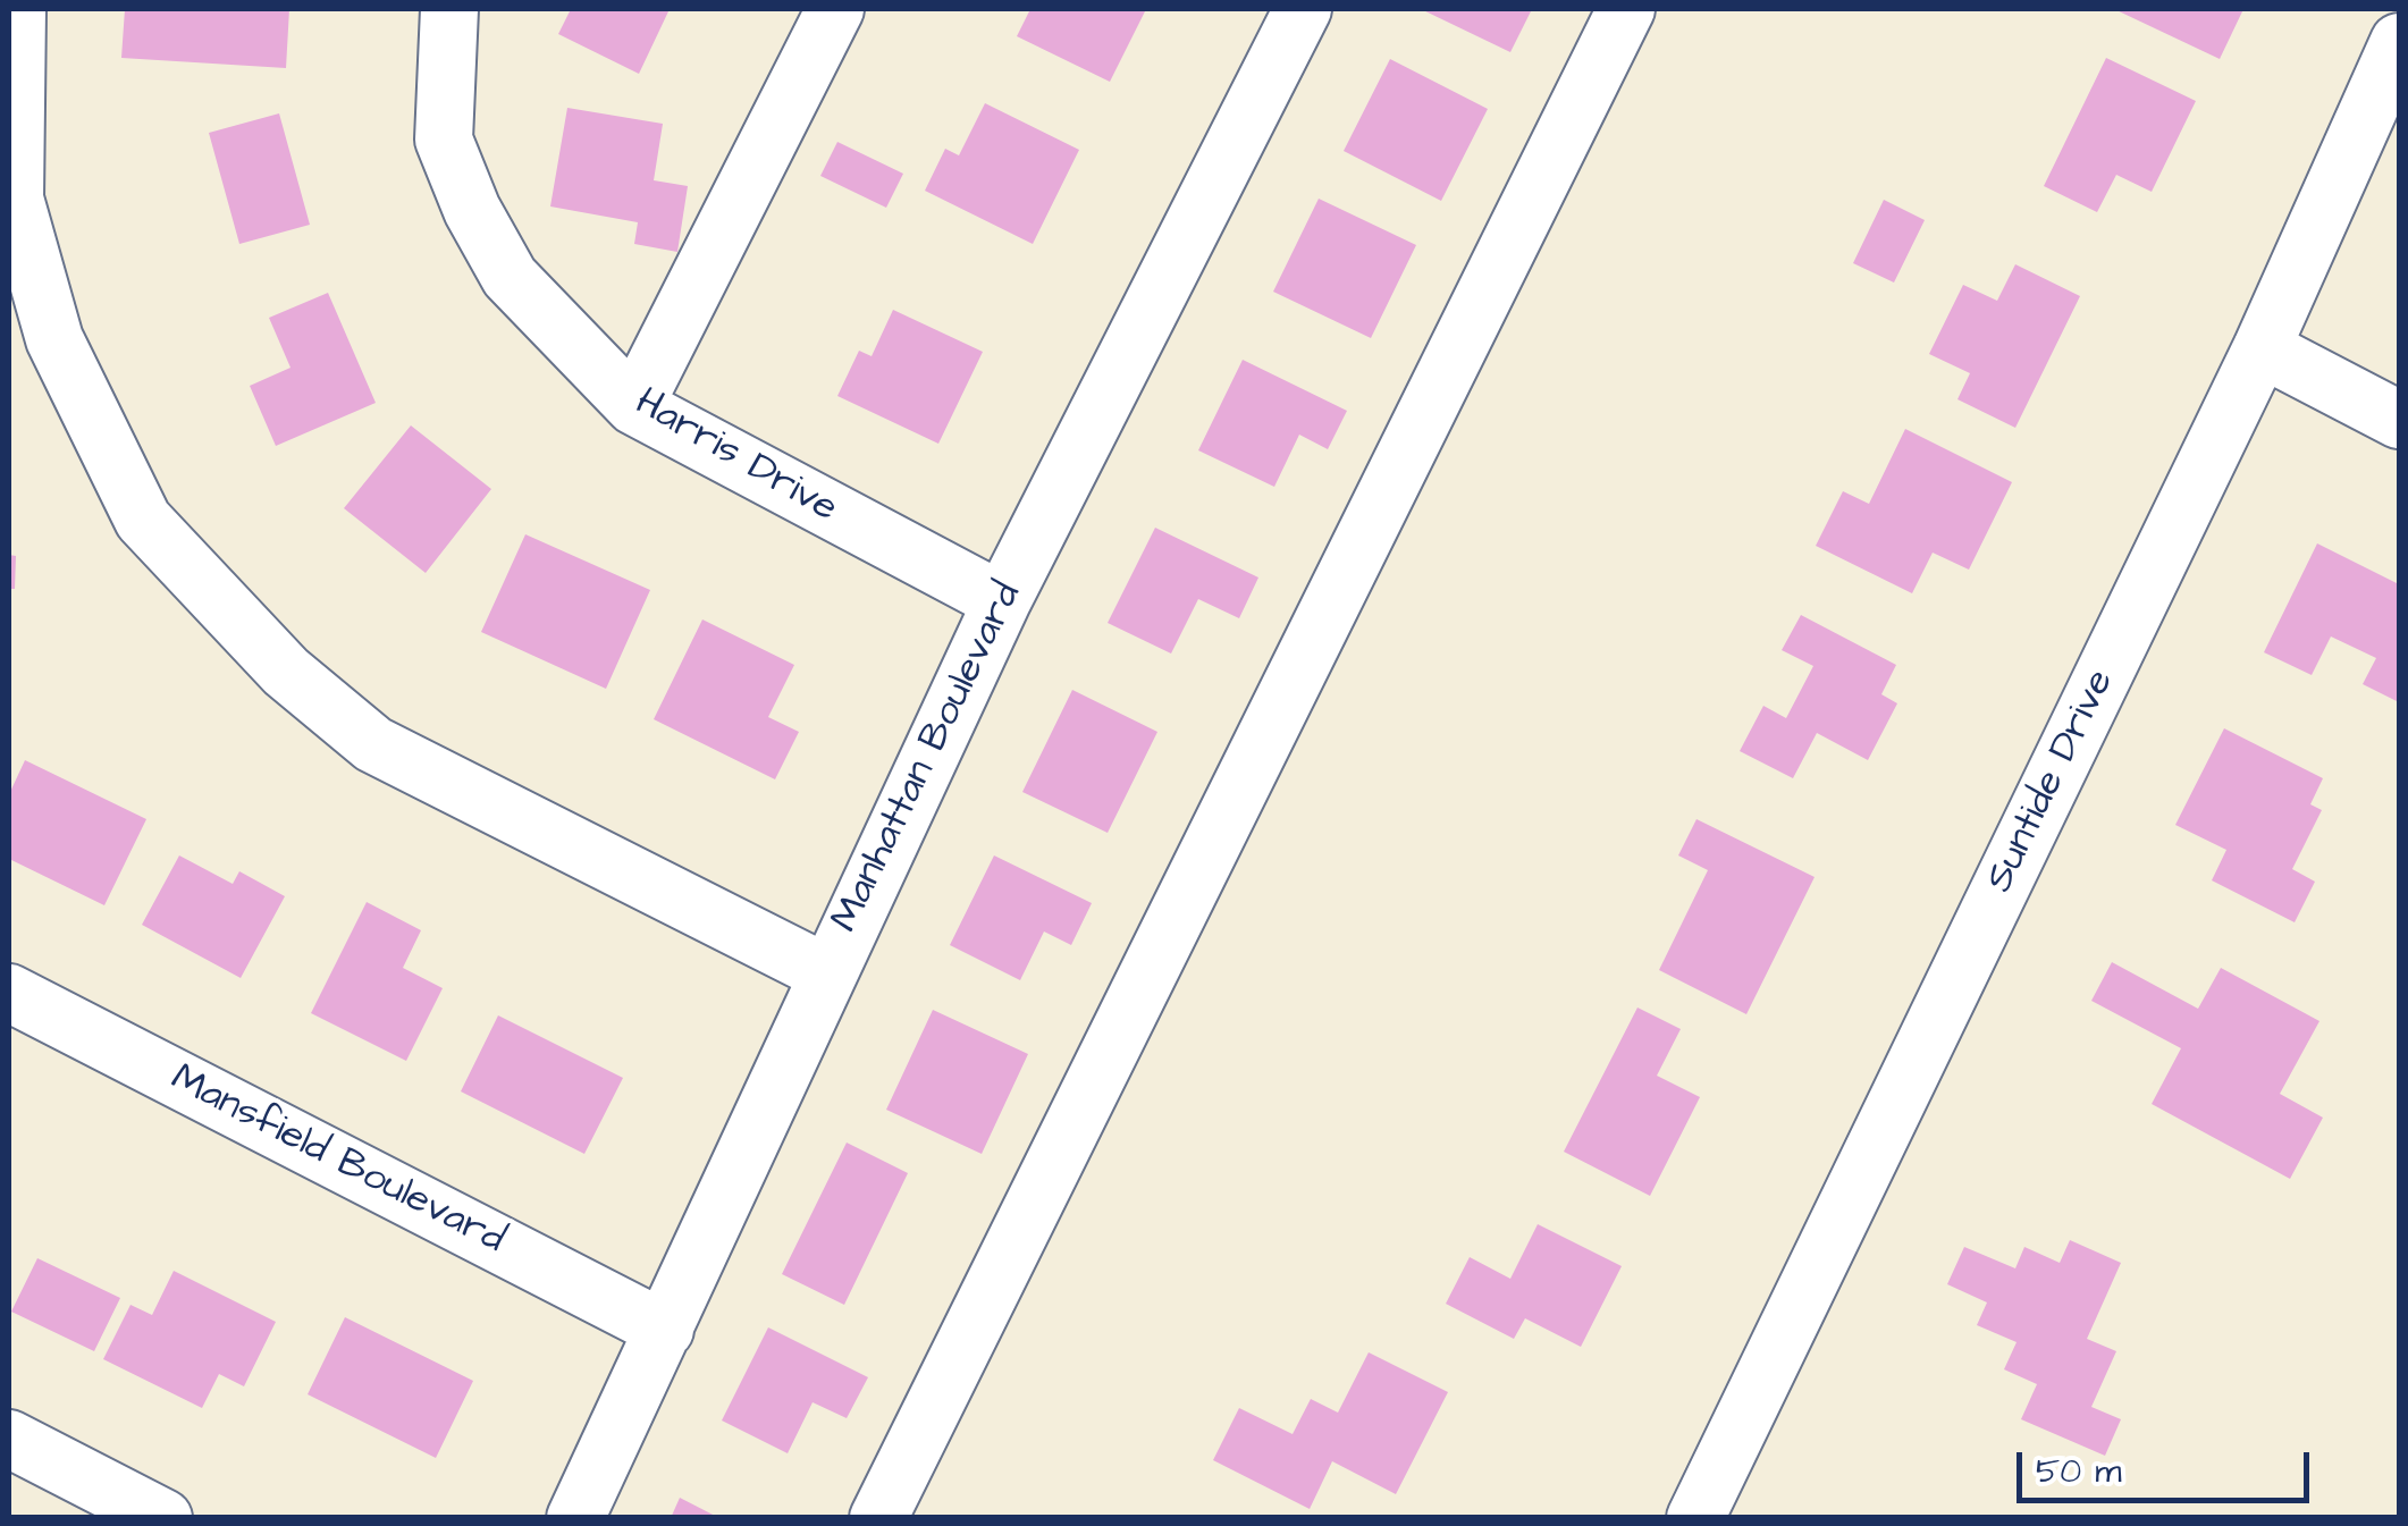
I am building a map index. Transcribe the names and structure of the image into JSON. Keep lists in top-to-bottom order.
{
  "streets": {
    "street": [
      "Harris Drive",
      "Manhattan Boulevard",
      "Suntide Drive",
      "Mansfield Boulevard"
    ]
  },
  "crossings": [
    ["Harris Drive", "Manhattan Boulevard"],
    ["Manhattan Boulevard", "Mansfield Boulevard"]
  ],
  "scale_bar": "50 m"
}
